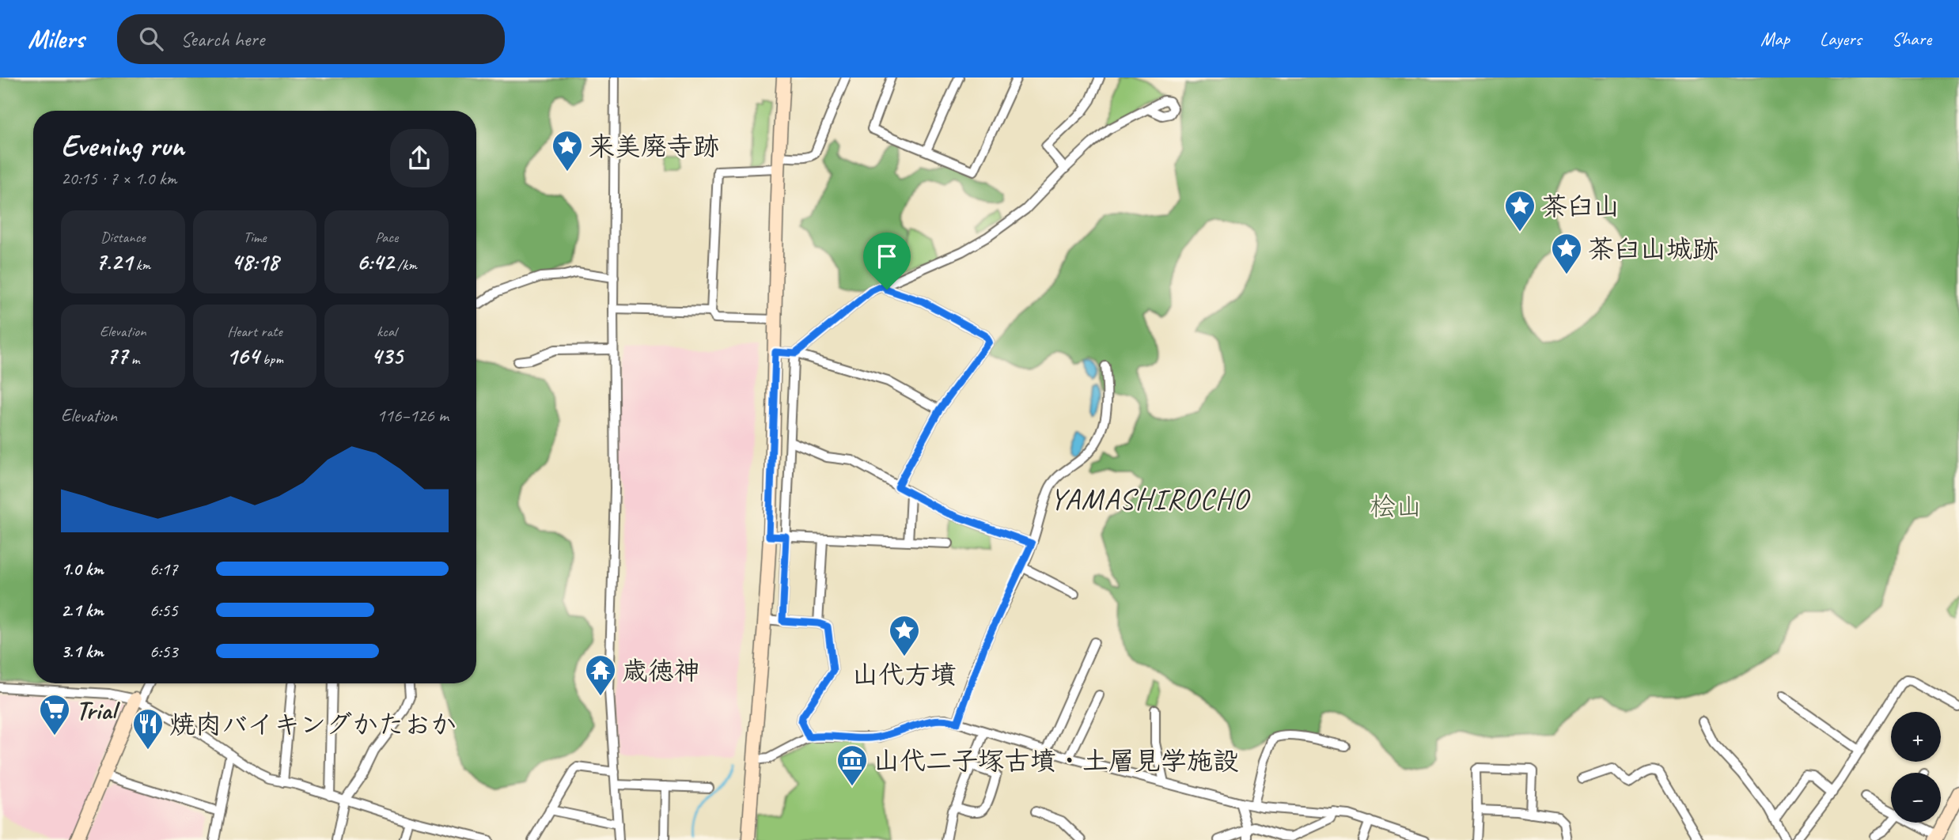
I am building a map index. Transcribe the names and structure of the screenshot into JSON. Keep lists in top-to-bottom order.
{
  "districts": ["YAMASHIROCHO"],
  "parks": ["桧山"],
  "places": {
    "place": [
      "来美廃寺跡",
      "茶臼山",
      "茶臼山城跡",
      "山代方墳"
    ],
    "temple": ["歳徳神"],
    "supermarket": ["Trial"],
    "restaurant": ["焼肉バイキングかたおか"],
    "museum": ["山代二子塚古墳・土層見学施設"]
  },
  "page": {
    "header": "Milers",
    "search": "Search here",
    "nav": ["Map", "Layers", "Share"],
    "heading": ["Evening run", "20:15 · 7 × 1.0 km"],
    "stats": [
      ["Distance", "7.21 km"],
      ["Time", "48:18"],
      ["Pace", "6:42 /km"],
      ["Elevation", "77 m"],
      ["Heart rate", "164 bpm"],
      ["kcal", "435"]
    ],
    "chart": ["Elevation", "116–126 m"],
    "list": [
      {
        "name": "1.0 km",
        "note": "6:17"
      },
      {
        "name": "2.1 km",
        "note": "6:55"
      },
      {
        "name": "3.1 km",
        "note": "6:53"
      }
    ],
    "map_buttons": ["+", "−"]
  }
}
